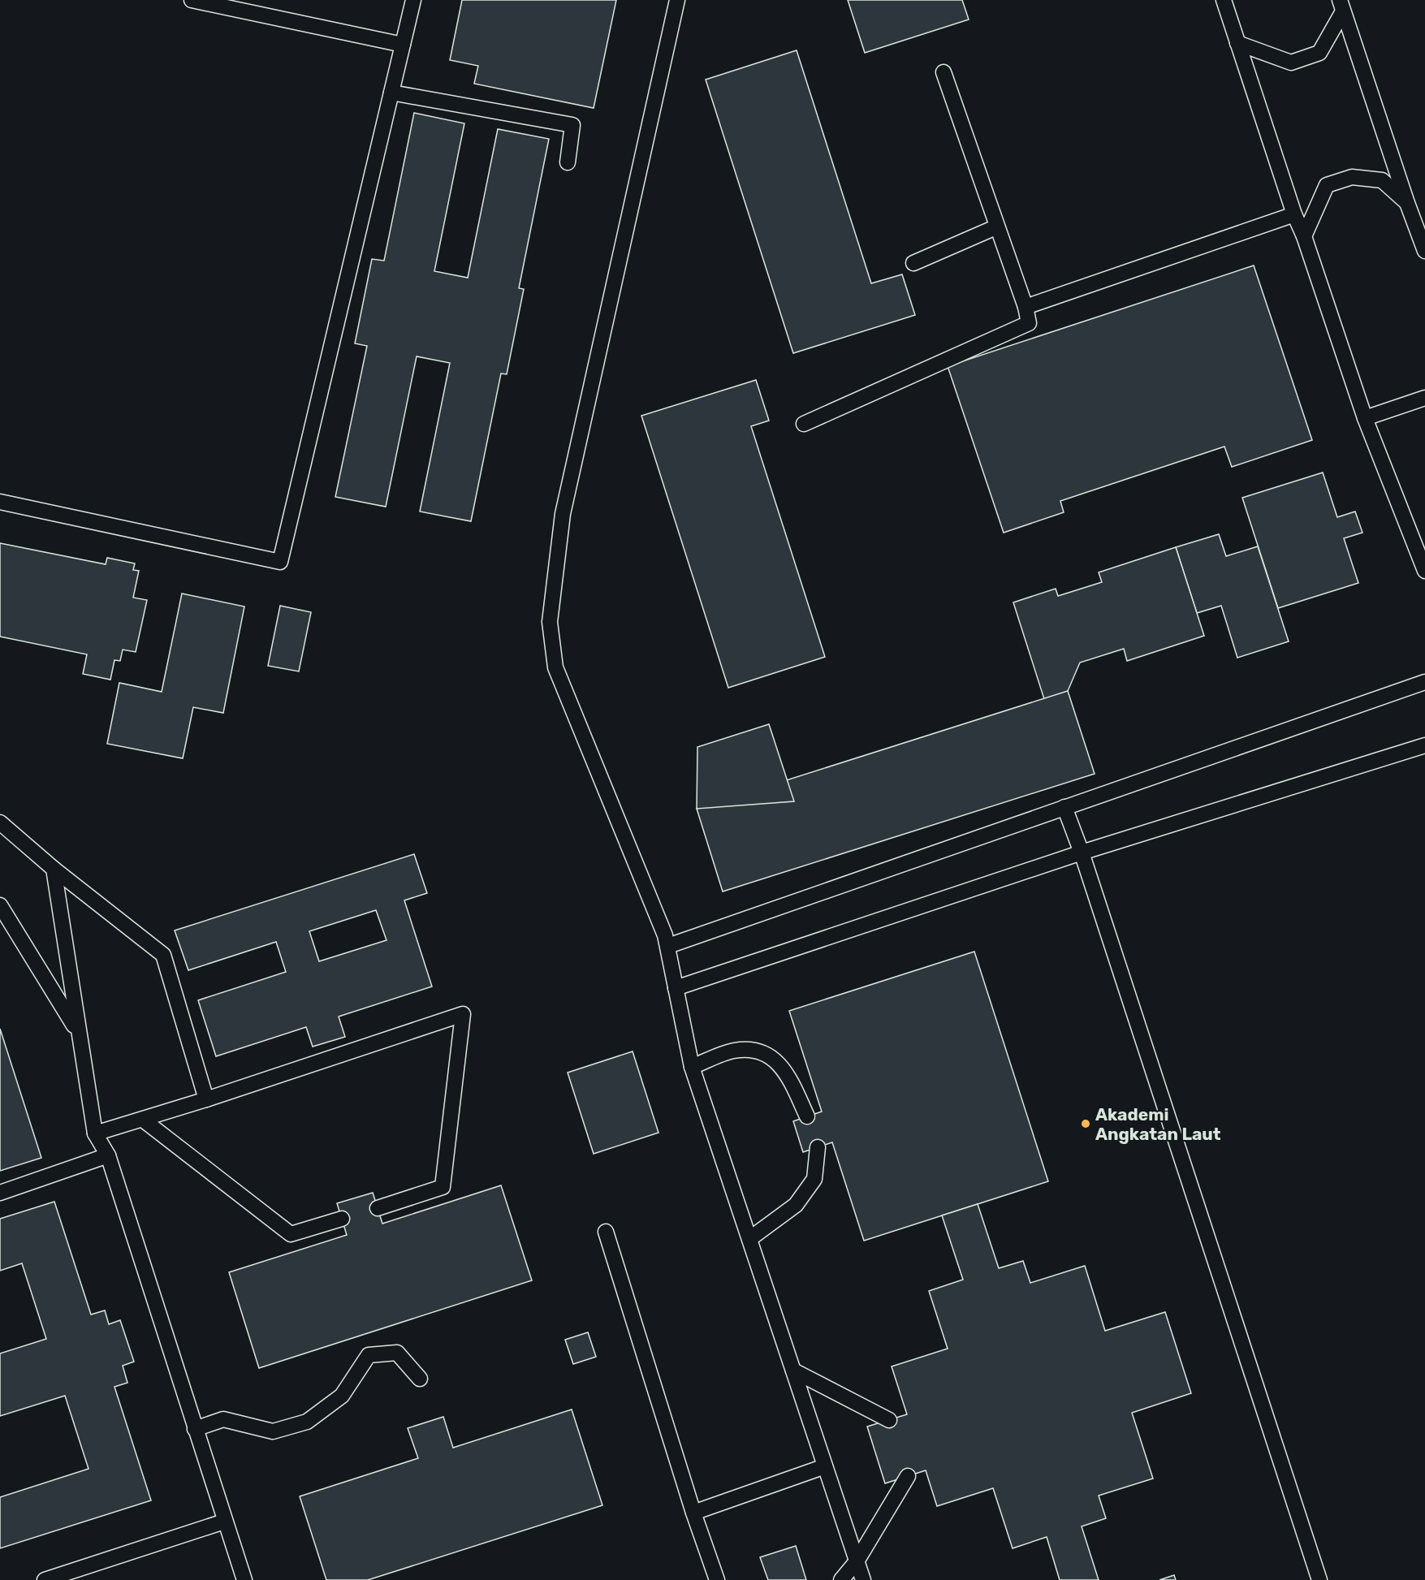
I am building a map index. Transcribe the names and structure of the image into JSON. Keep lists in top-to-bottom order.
{
  "places": ["Akademi Angkatan Laut"]
}
